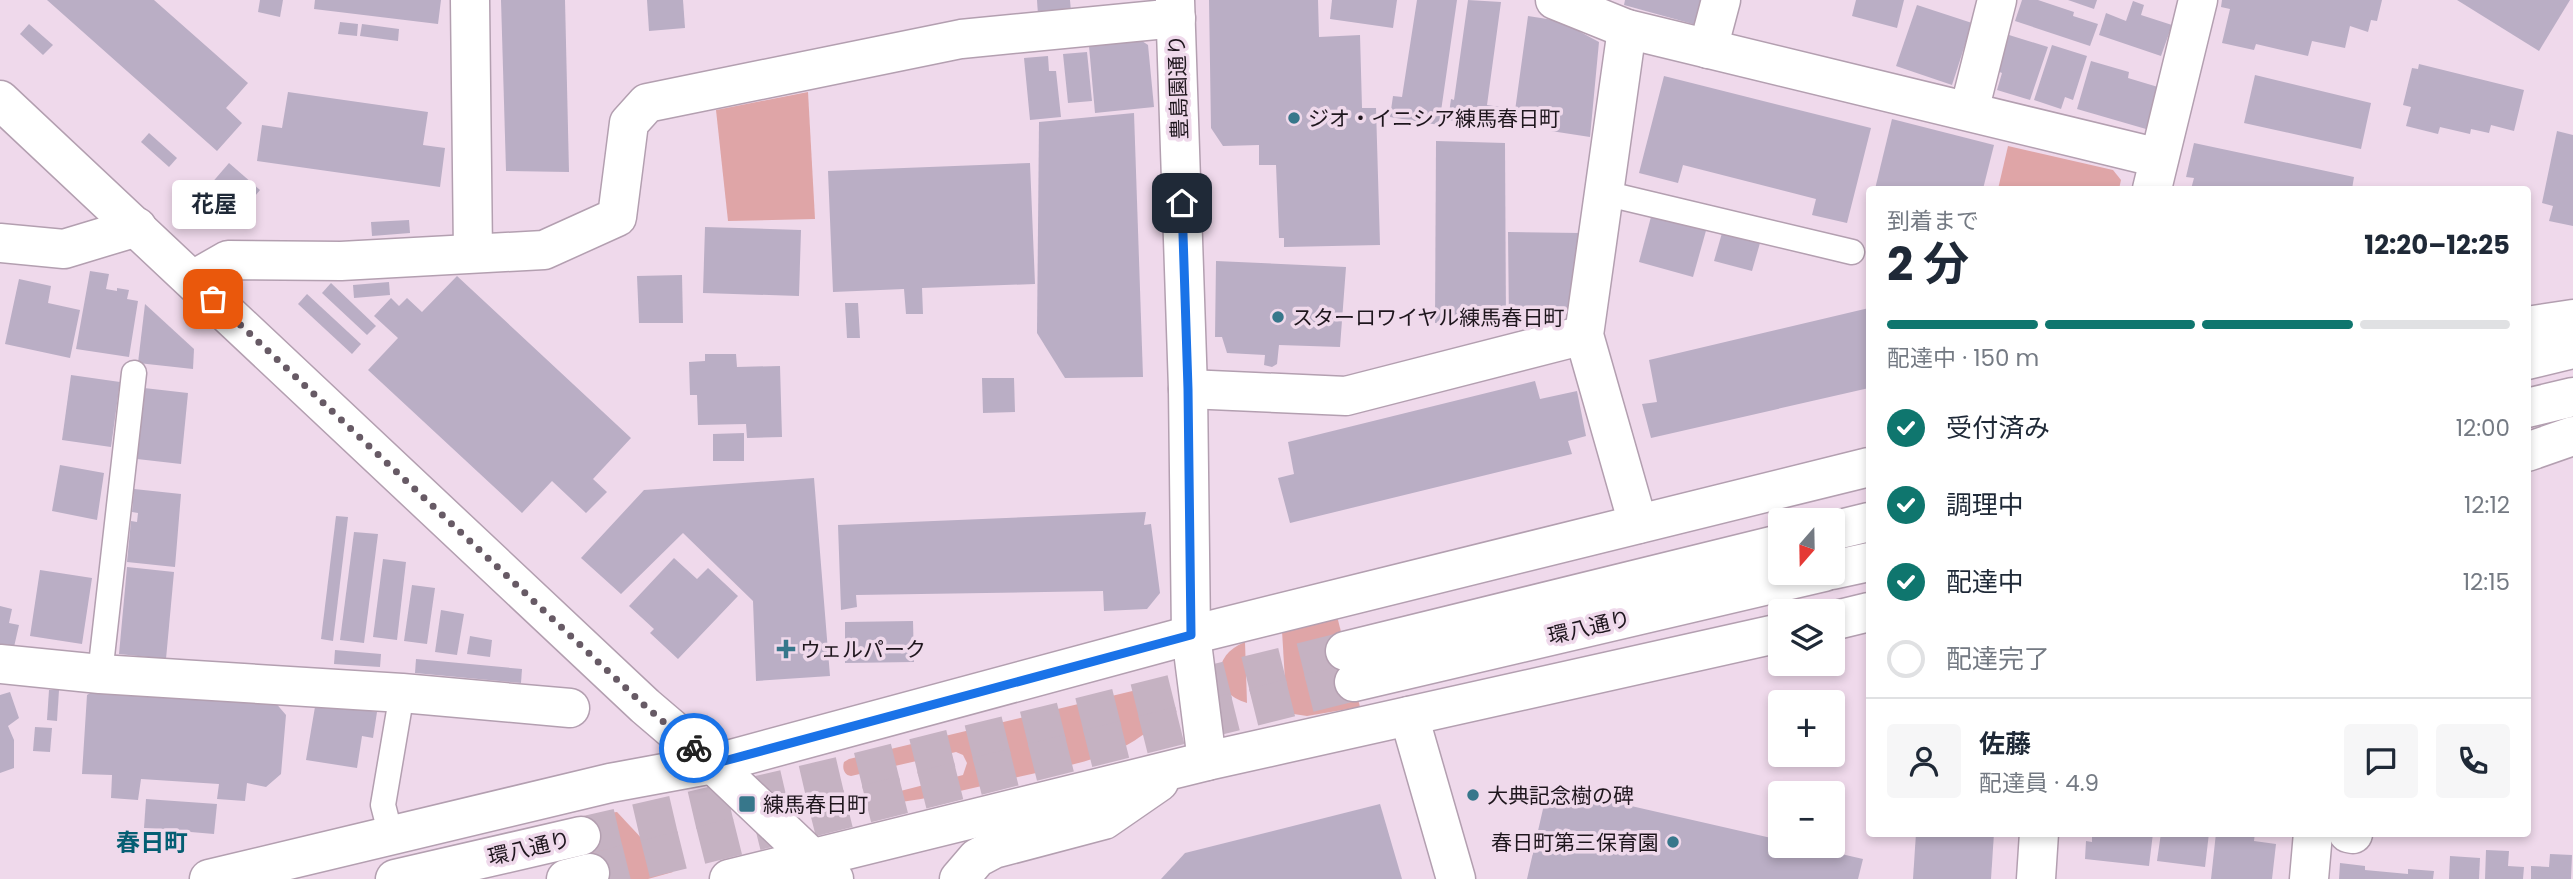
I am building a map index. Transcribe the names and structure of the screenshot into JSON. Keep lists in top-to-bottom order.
{
  "streets": {
    "main road": ["豊島園通り", "環八通り"]
  },
  "districts": ["春日町"],
  "places": {
    "other": [
      "ジオ・イニシア練馬春日町",
      "花屋",
      "スターロワイヤル練馬春日町",
      "大典記念樹の碑",
      "春日町第三保育園"
    ],
    "health": ["ウェルパーク"],
    "transit": ["練馬春日町"]
  },
  "north": "bottom",
  "page": {
    "bubble": "花屋",
    "heading": ["2 分", "到着まで", "12:20–12:25"],
    "panel": ["佐藤", "配達員 · 4.9"],
    "bar": "配達中 · 150 m",
    "list": [
      ["受付済み", "12:00"],
      ["調理中", "12:12"],
      ["配達中", "12:15"],
      "配達完了"
    ],
    "map_buttons": ["+", "−"]
  }
}
